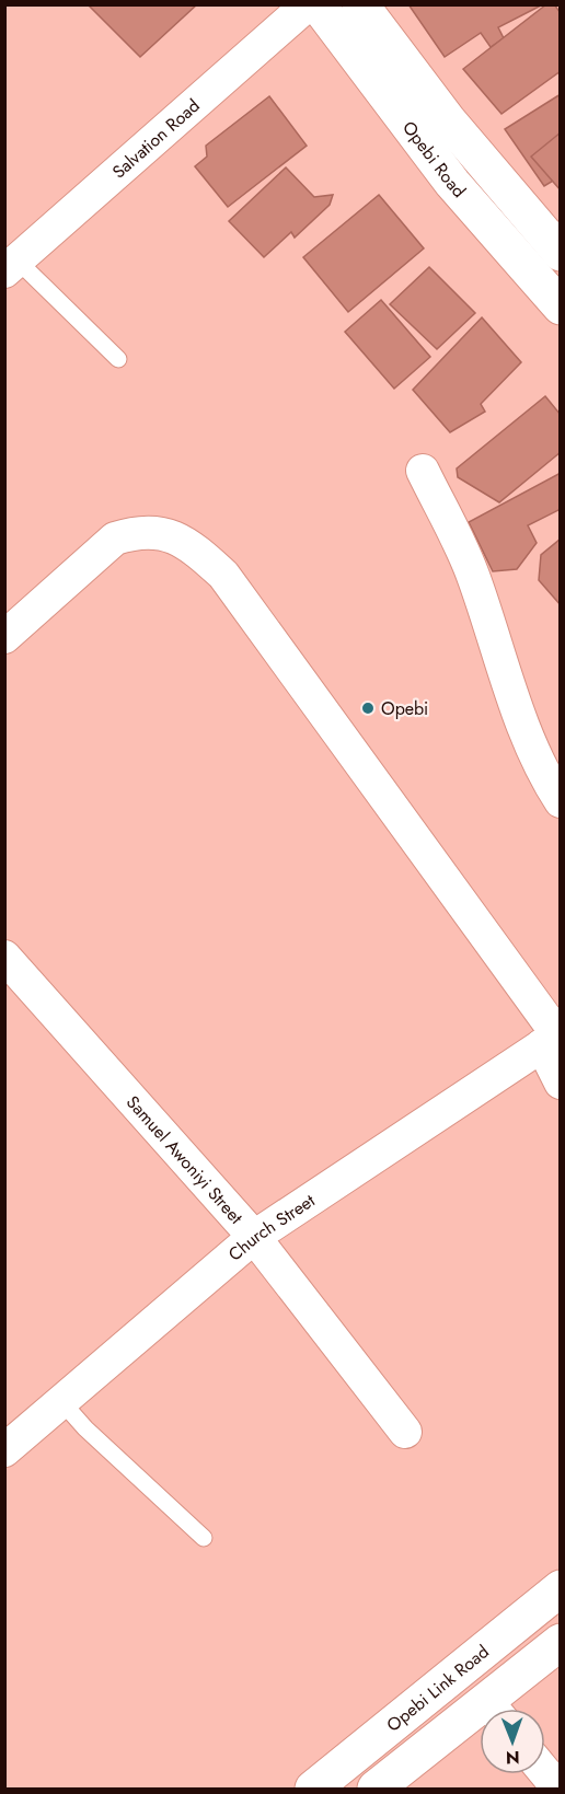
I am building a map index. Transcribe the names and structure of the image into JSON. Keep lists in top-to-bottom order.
{
  "streets": {
    "main road": ["Opebi Road", "Opebi Link Road"],
    "street": ["Salvation Road", "Samuel Awoniyi Street", "Church Street"]
  },
  "crossings": [
    ["Samuel Awoniyi Street", "Church Street"]
  ],
  "places": ["Opebi"],
  "north": "bottom"
}
